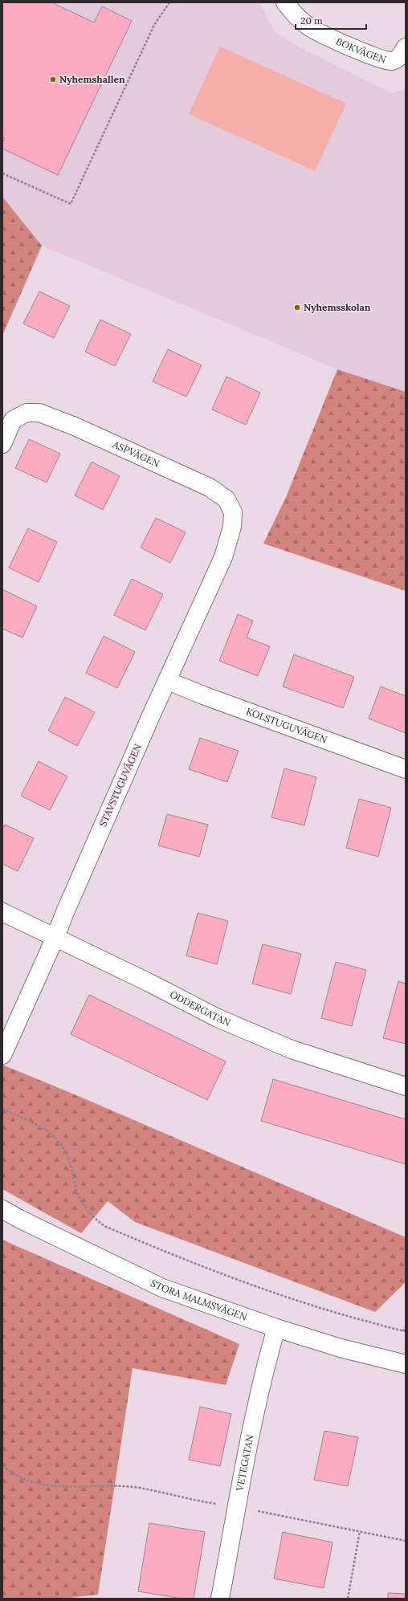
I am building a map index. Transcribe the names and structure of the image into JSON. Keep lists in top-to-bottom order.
{
  "streets": {
    "street": [
      "BOKVÄGEN",
      "ASPVÄGEN",
      "KOLSTUGUVÄGEN",
      "STAVSTUGUVÄGEN",
      "ODDERGATAN",
      "STORA MALMSVÄGEN",
      "VETEGATAN"
    ]
  },
  "crossings": [
    ["ASPVÄGEN", "STAVSTUGUVÄGEN"],
    ["KOLSTUGUVÄGEN", "STAVSTUGUVÄGEN"],
    ["STAVSTUGUVÄGEN", "ODDERGATAN"],
    ["STORA MALMSVÄGEN", "VETEGATAN"]
  ],
  "places": ["Nyhemshallen", "Nyhemsskolan"],
  "scale_bar": "20 m"
}
